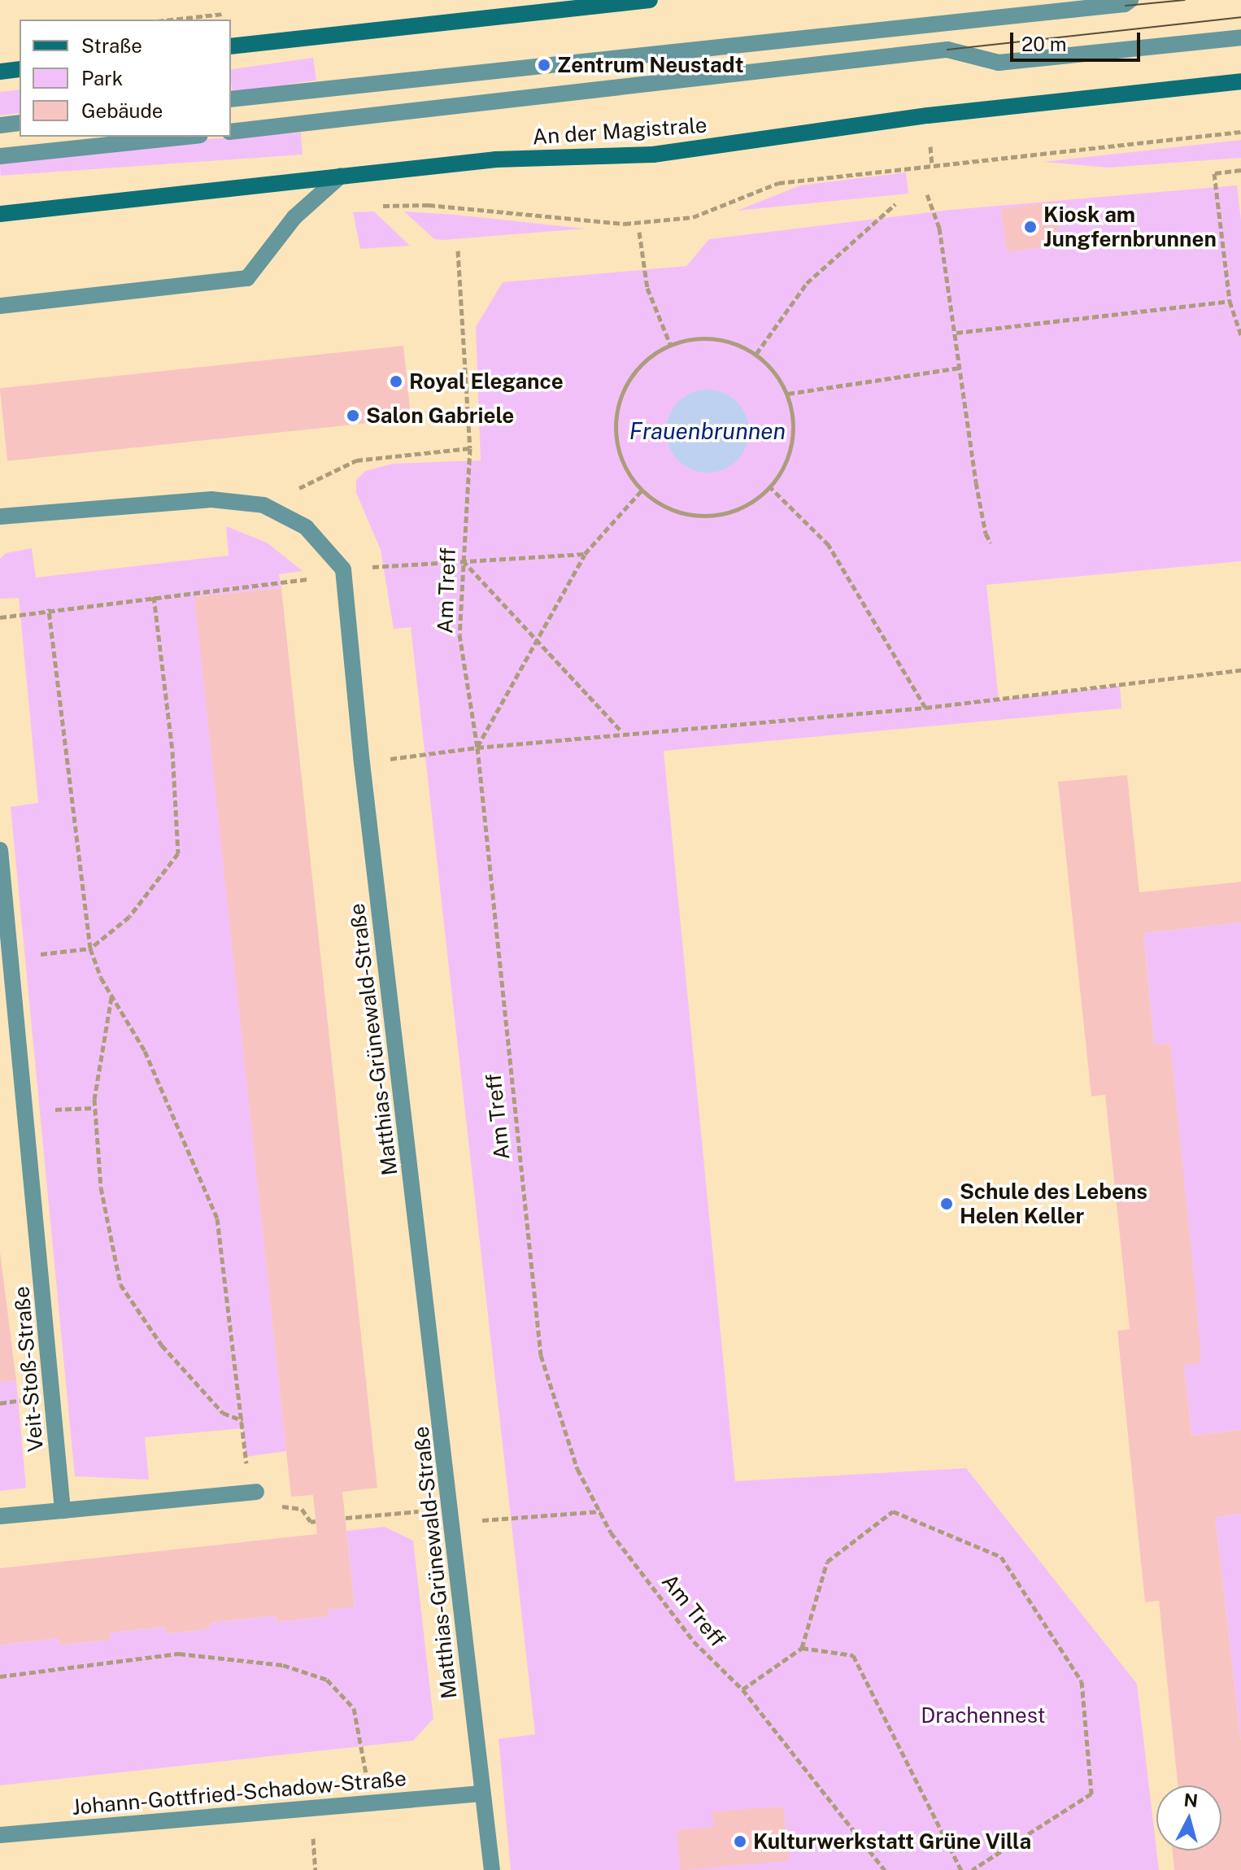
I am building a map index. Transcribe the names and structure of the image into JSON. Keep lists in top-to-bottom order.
{
  "streets": {
    "main road": ["An der Magistrale"],
    "street": ["Matthias-Grünewald-Straße", "Veit-Stoß-Straße", "Johann-Gottfried-Schadow-Straße"],
    "path": ["Am Treff"]
  },
  "crossings": [
    ["Matthias-Grünewald-Straße", "Johann-Gottfried-Schadow-Straße"]
  ],
  "water": ["Frauenbrunnen"],
  "parks": ["Drachennest"],
  "places": [
    "Zentrum Neustadt",
    "Kiosk am Jungfernbrunnen",
    "Royal Elegance",
    "Salon Gabriele",
    "Schule des Lebens Helen Keller",
    "Kulturwerkstatt Grüne Villa"
  ],
  "legend": ["Straße", "Park", "Gebäude"],
  "scale_bar": "20 m",
  "north": "top"
}
